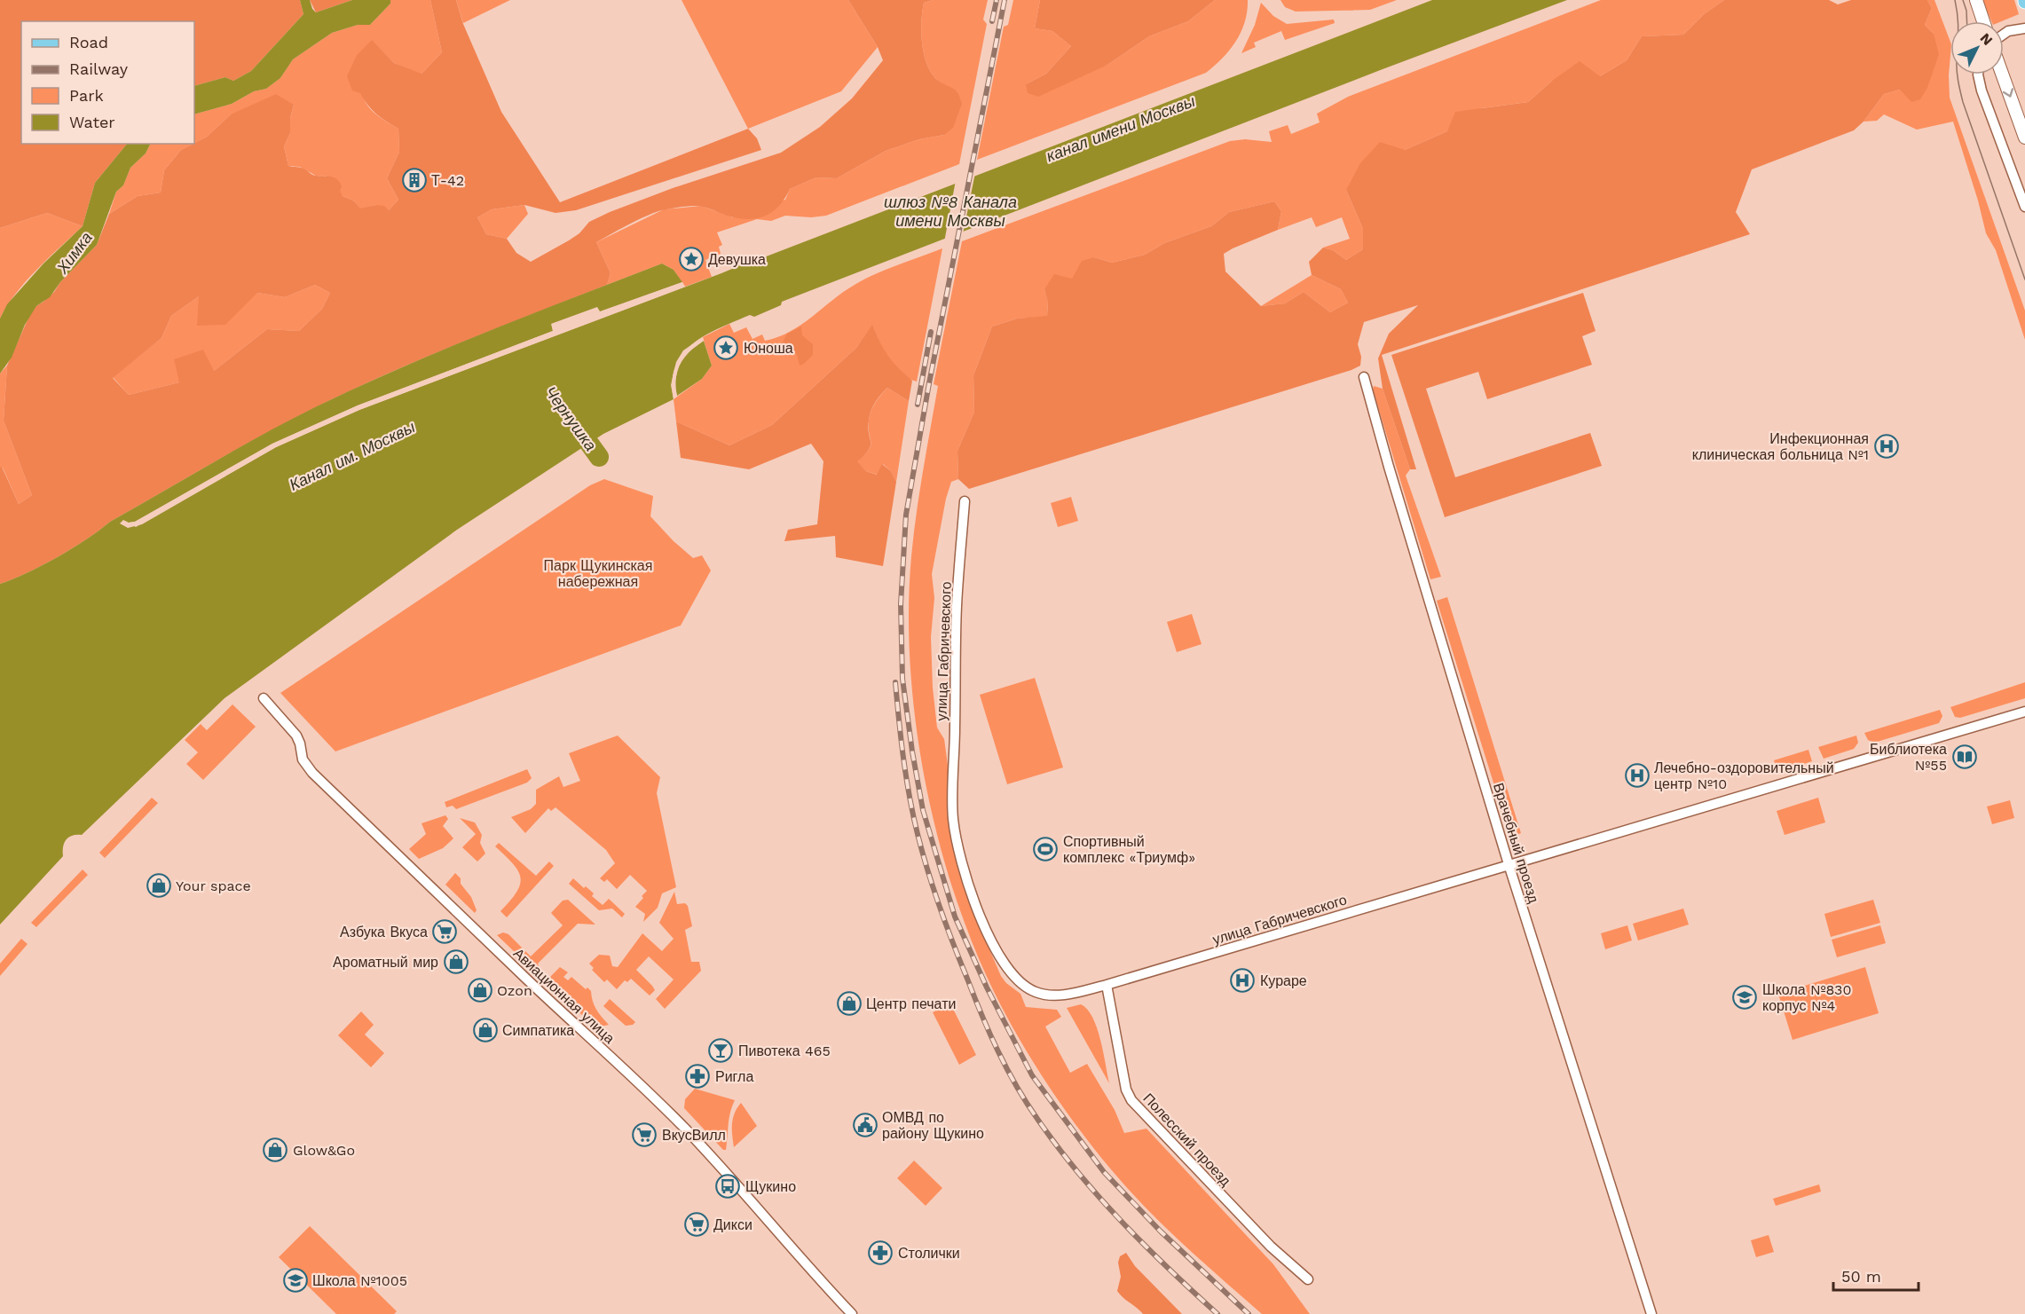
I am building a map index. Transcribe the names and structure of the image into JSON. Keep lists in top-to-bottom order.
{
  "streets": {
    "street": [
      "улица Габричевского",
      "Врачебный проезд",
      "Авиационная улица",
      "Полесский проезд"
    ]
  },
  "crossings": [
    ["улица Габричевского", "Врачебный проезд"],
    ["улица Габричевского", "Полесский проезд"]
  ],
  "water": [
    "канал имени Москвы",
    "шлюз №8 Канала имени Москвы",
    "Химка",
    "Чернушка",
    "Канал им. Москвы"
  ],
  "parks": ["Парк Щукинская набережная"],
  "places": {
    "building": ["Т-42"],
    "place": ["Девушка", "Юноша"],
    "hospital": ["Инфекционная клиническая больница №1", "Лечебно-оздоровительный центр №10", "Кураре"],
    "library": ["Библиотека №55"],
    "sports": ["Спортивный комплекс «Триумф»"],
    "shop": [
      "Your space",
      "Ароматный мир",
      "Ozon",
      "Центр печати",
      "Симпатика",
      "Glow&Go"
    ],
    "supermarket": ["Азбука Вкуса", "ВкусВилл", "Дикси"],
    "school or university": ["Школа №830 корпус №4", "Школа №1005"],
    "bar": ["Пивотека 465"],
    "pharmacy": ["Ригла", "Столички"],
    "public building": ["ОМВД по району Щукино"],
    "bus stop": ["Щукино"]
  },
  "legend": [
    "Road",
    "Railway",
    "Park",
    "Water"
  ],
  "scale_bar": "50 m",
  "north": "top right"
}
